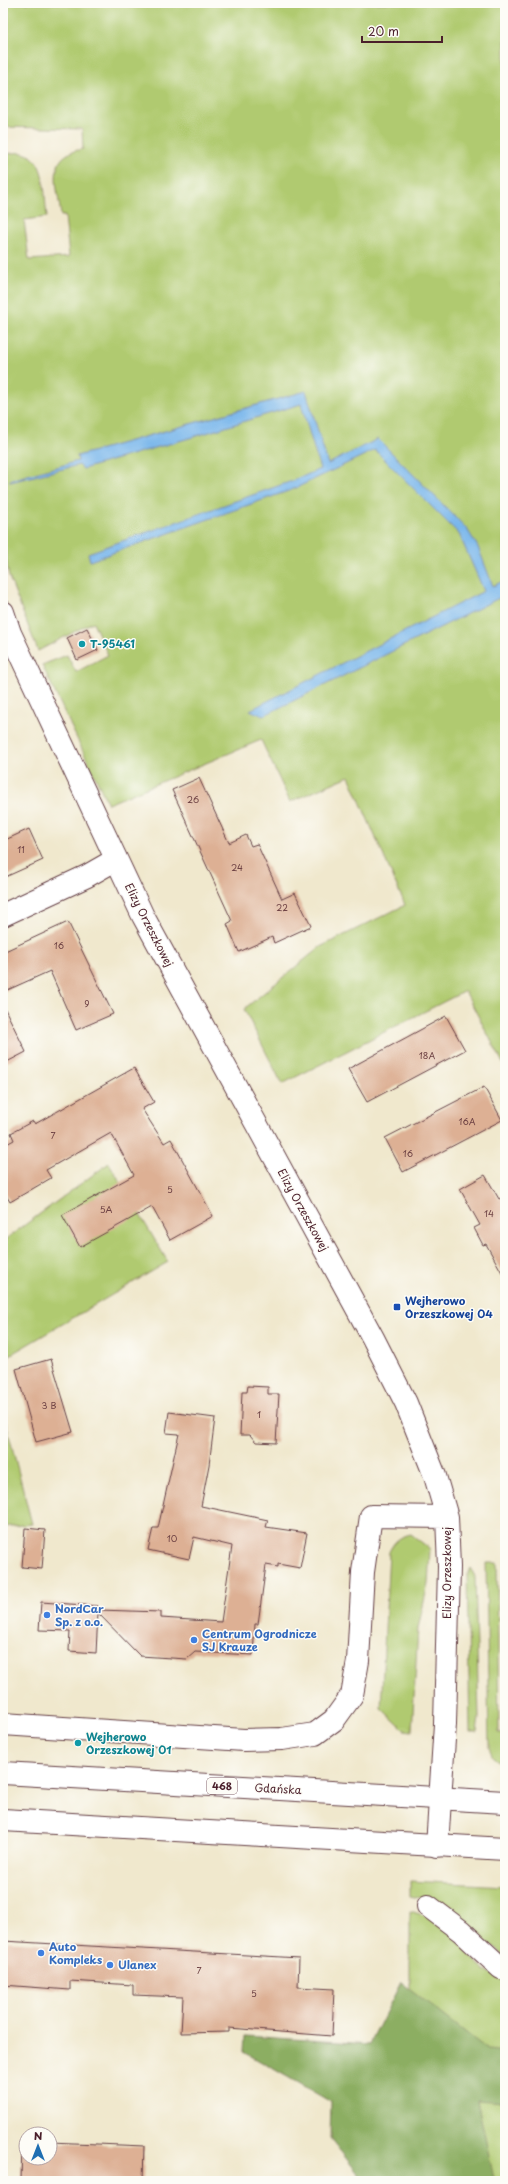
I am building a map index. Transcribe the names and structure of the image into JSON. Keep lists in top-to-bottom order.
{
  "streets": {
    "street": ["Elizy Orzeszkowej", "468", "Gdańska"]
  },
  "crossings": [
    ["Elizy Orzeszkowej", "Gdańska"]
  ],
  "places": {
    "other": [
      "T-95461",
      "NordCar Sp. z o.o.",
      "Centrum Ogrodnicze SJ Krauze",
      "Wejherowo Orzeszkowej 01",
      "Auto Kompleks",
      "Ulanex"
    ],
    "transit": ["Wejherowo Orzeszkowej 04"]
  },
  "house_numbers": [
    "26",
    "11",
    "24",
    "22",
    "16",
    "9",
    "18A",
    "16A",
    "7",
    "16",
    "5",
    "5A",
    "14",
    "3 B",
    "1",
    "10",
    "7",
    "5"
  ],
  "scale_bar": "20 m",
  "north": "top"
}
